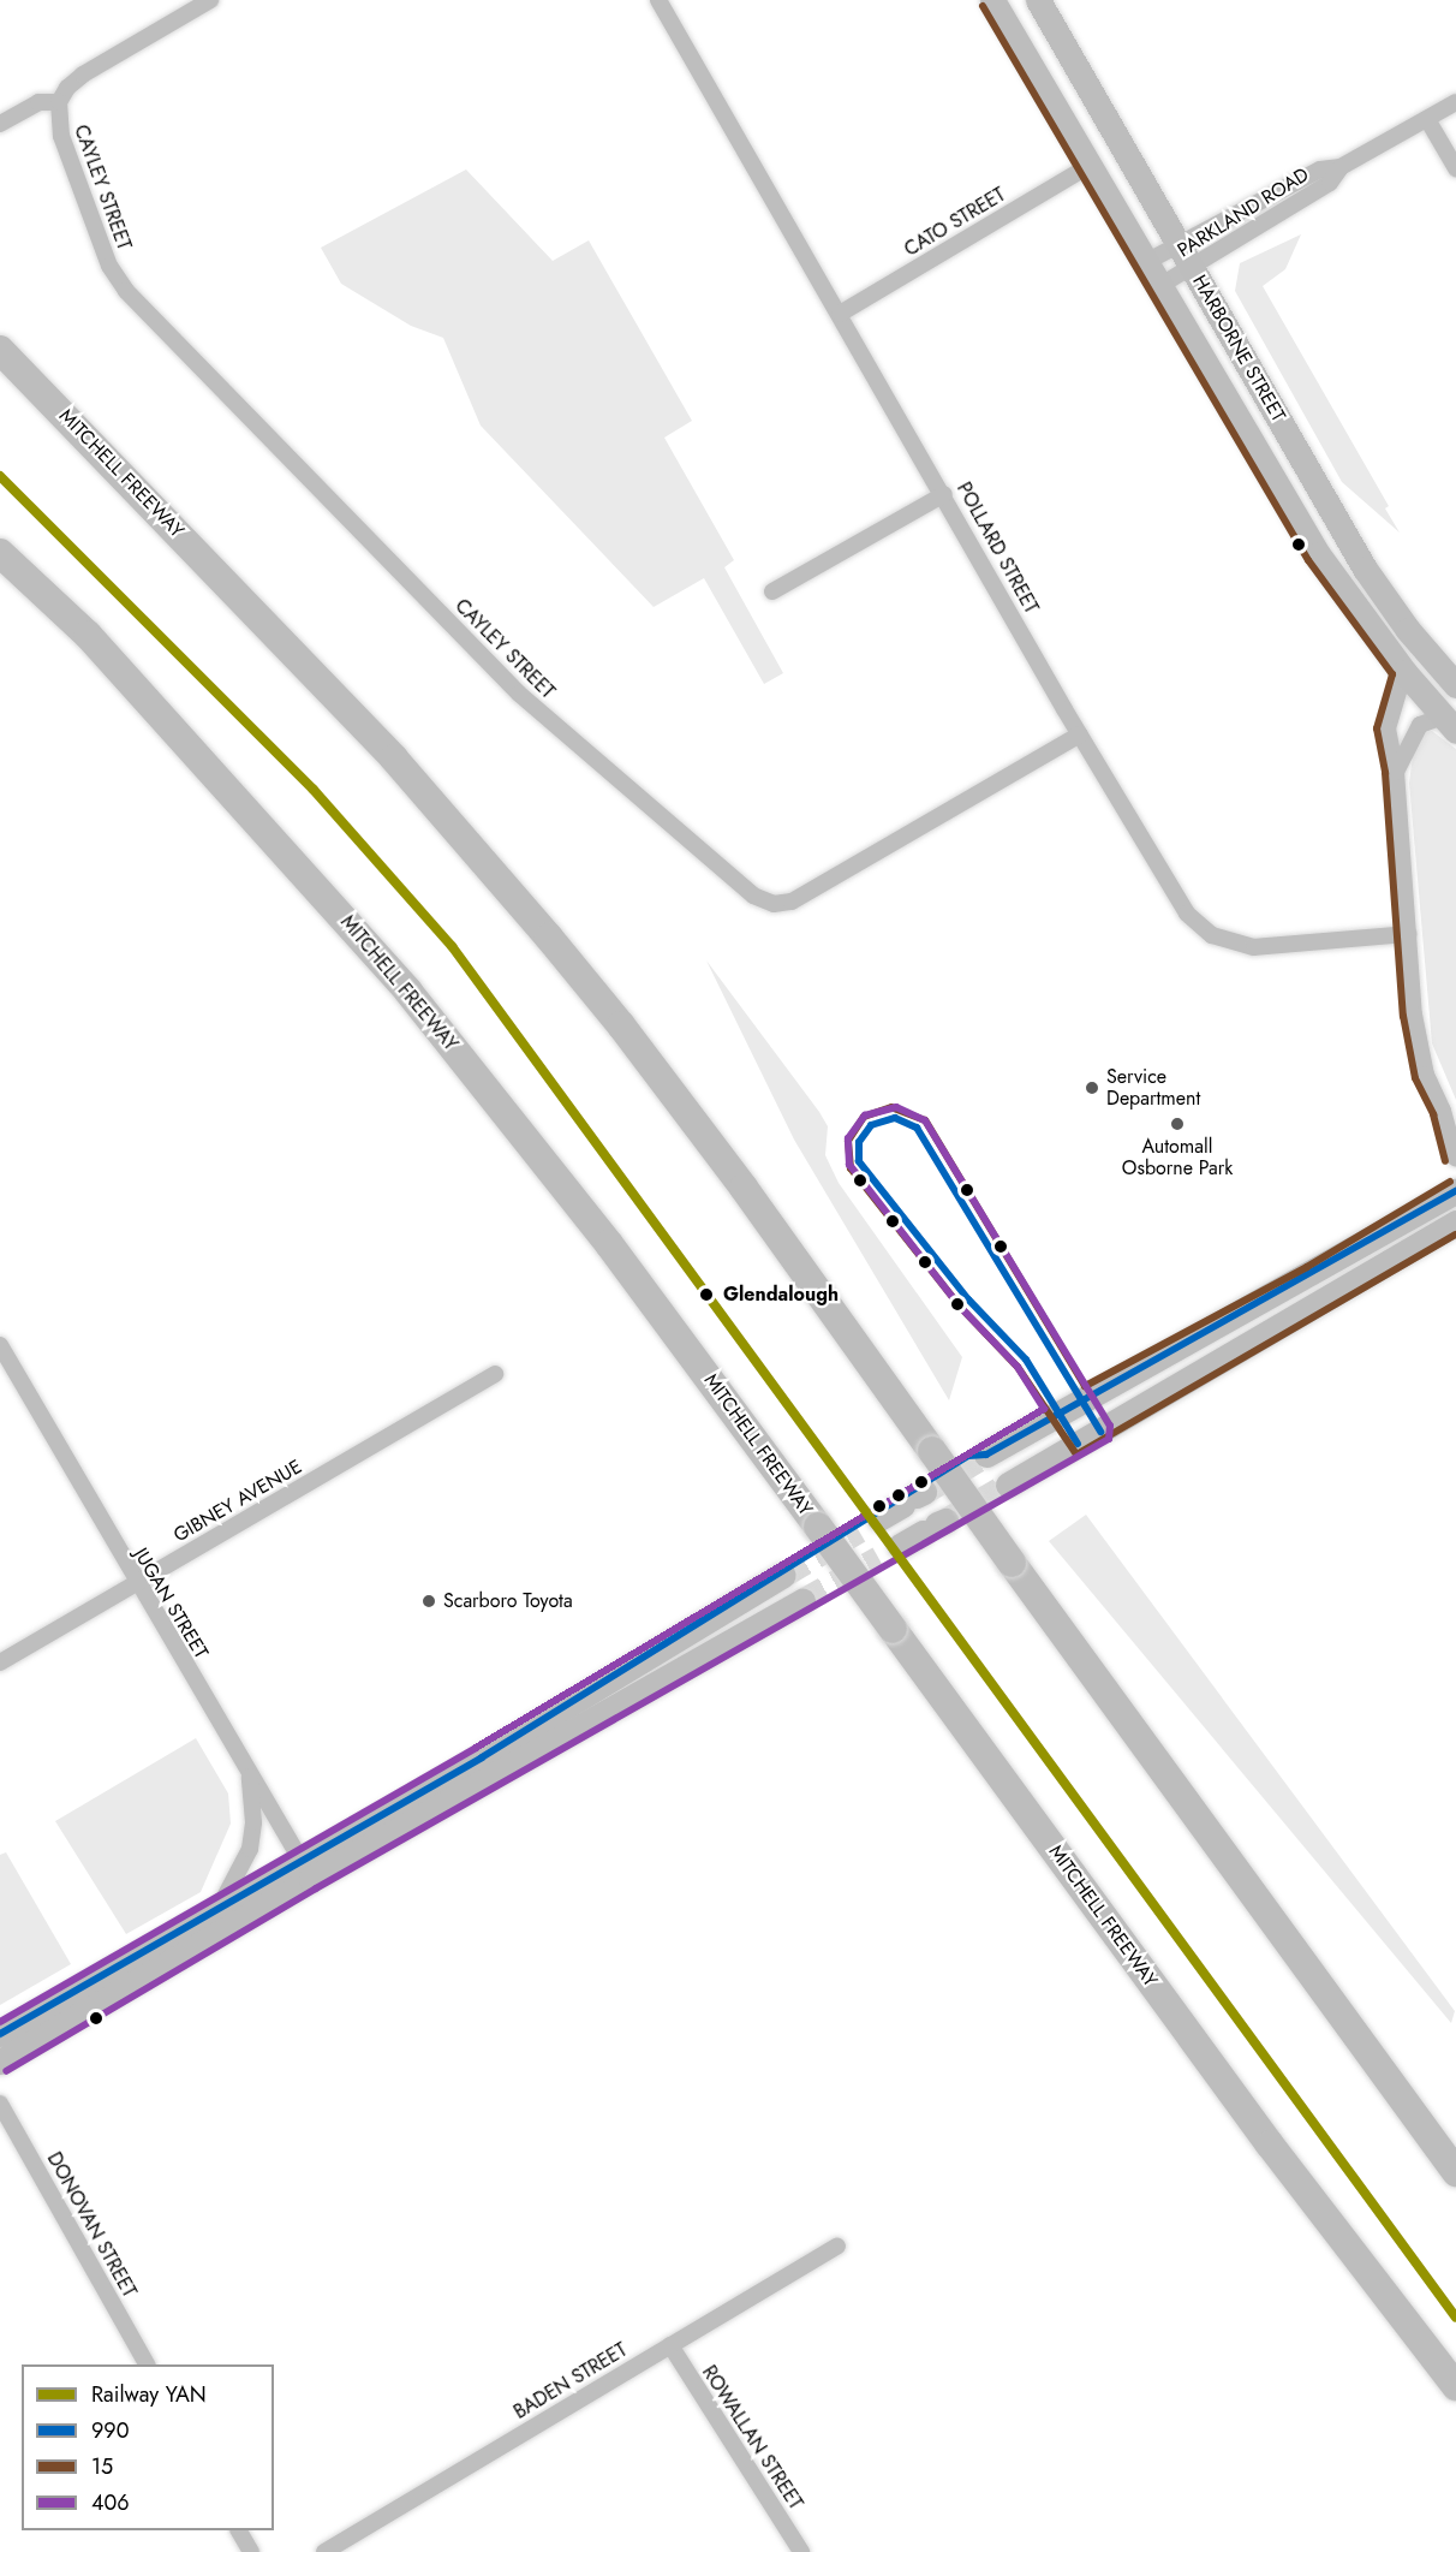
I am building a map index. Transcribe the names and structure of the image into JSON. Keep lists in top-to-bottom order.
{
  "streets": {
    "highway": ["MITCHELL FREEWAY"],
    "main road": ["HARBORNE STREET"],
    "street": [
      "CAYLEY STREET",
      "PARKLAND ROAD",
      "CATO STREET",
      "POLLARD STREET",
      "GIBNEY AVENUE",
      "JUGAN STREET",
      "DONOVAN STREET",
      "BADEN STREET",
      "ROWALLAN STREET"
    ]
  },
  "crossings": [
    ["CAYLEY STREET", "POLLARD STREET"],
    ["PARKLAND ROAD", "HARBORNE STREET"],
    ["CATO STREET", "HARBORNE STREET"],
    ["CATO STREET", "POLLARD STREET"],
    ["GIBNEY AVENUE", "JUGAN STREET"],
    ["BADEN STREET", "ROWALLAN STREET"]
  ],
  "places": [
    "Service Department",
    "Automall Osborne Park",
    "Glendalough",
    "Scarboro Toyota"
  ],
  "lines": [
    "transit line 15",
    "rail line YAN",
    "transit line 406",
    "transit line 990"
  ],
  "legend": [
    "Railway YAN",
    "990",
    "15",
    "406"
  ]
}
